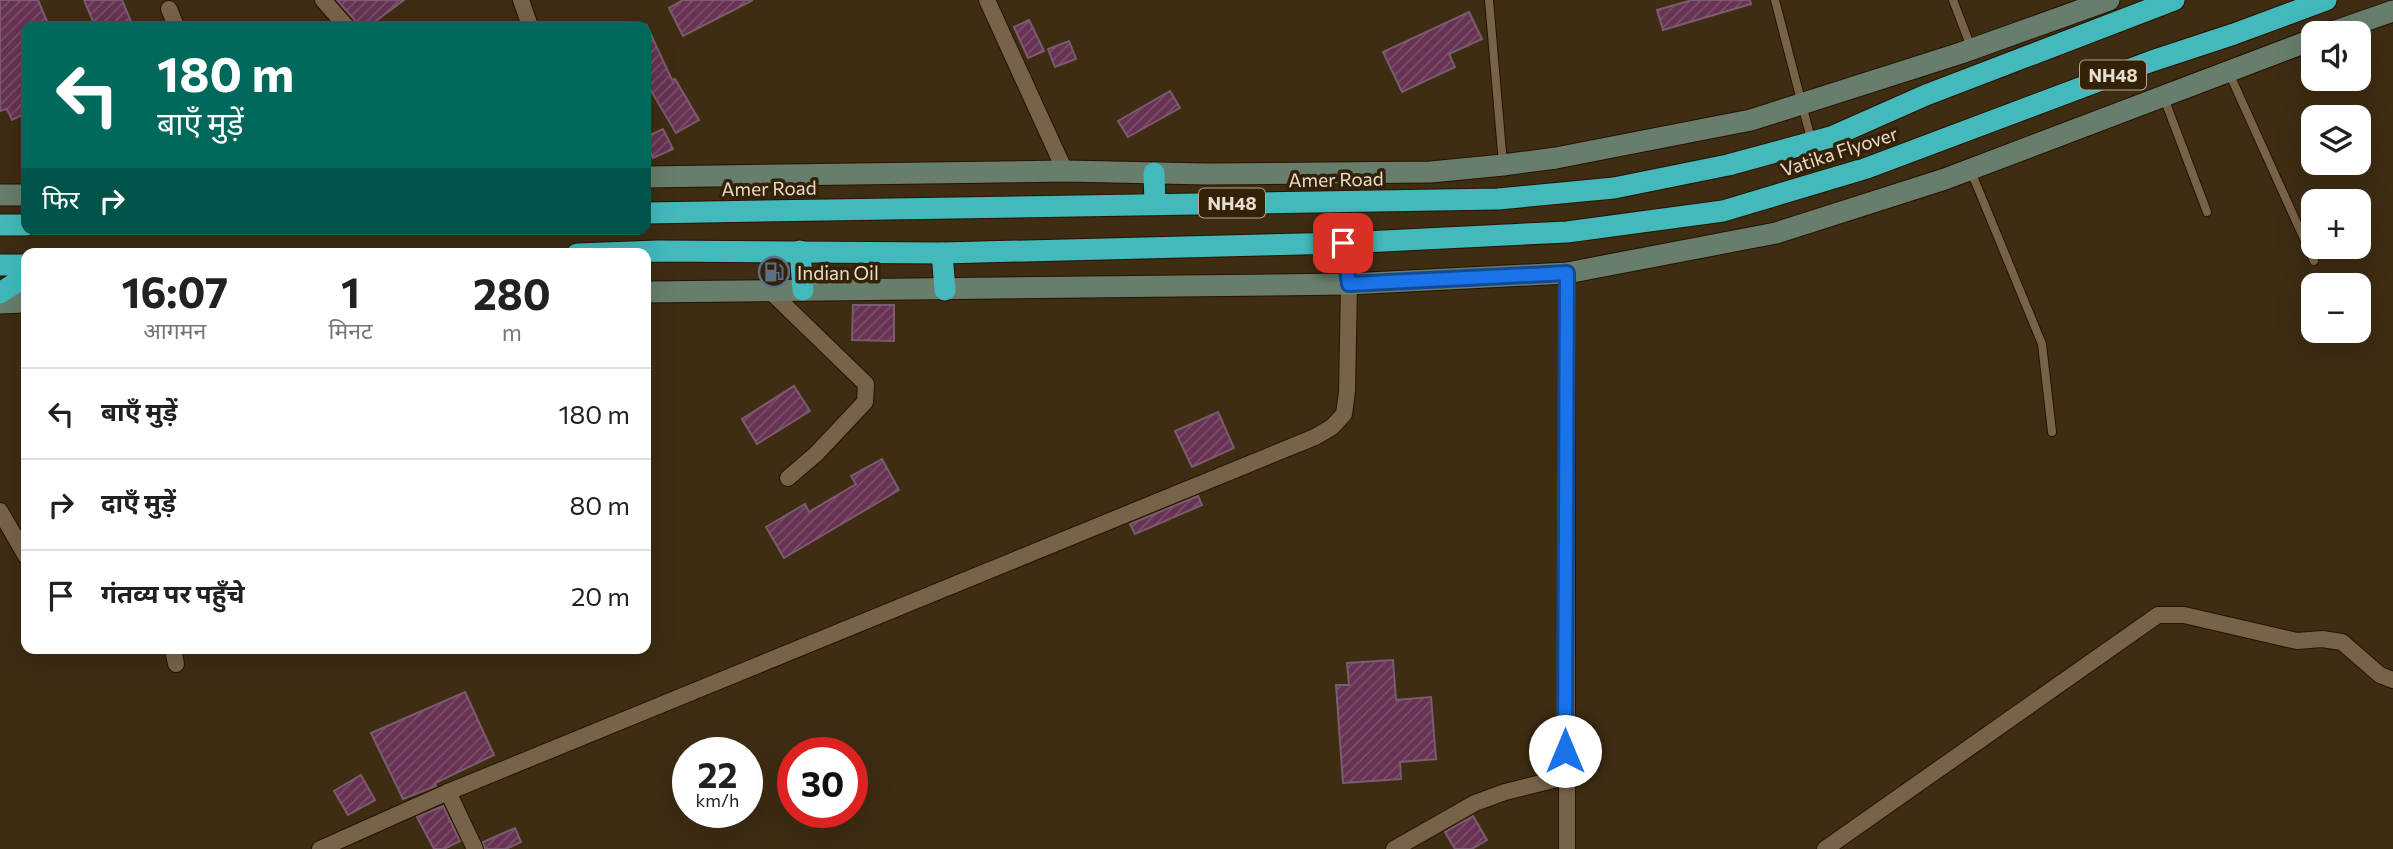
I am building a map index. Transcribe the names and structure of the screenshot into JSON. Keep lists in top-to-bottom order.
{
  "streets": {
    "highway": ["NH48", "Vatika Flyover", "Amer Road"]
  },
  "crossings": [
    ["NH48", "Vatika Flyover"],
    ["Vatika Flyover", "Amer Road"]
  ],
  "places": {
    "fuel station": ["Indian Oil"]
  },
  "page": {
    "map_buttons": ["+", "−"],
    "turn": ["180 m", "बाएँ मुड़ें"],
    "then": "फिर",
    "eta": [
      "16:07",
      "आगमन",
      "1",
      "मिनट",
      "280",
      "m"
    ],
    "list": [
      {
        "name": "बाएँ मुड़ें",
        "value": "180 m"
      },
      {
        "name": "दाएँ मुड़ें",
        "value": "80 m"
      },
      {
        "name": "गंतव्य पर पहुँचे",
        "value": "20 m"
      }
    ],
    "speed": "22 km/h",
    "limit": "30"
  }
}
